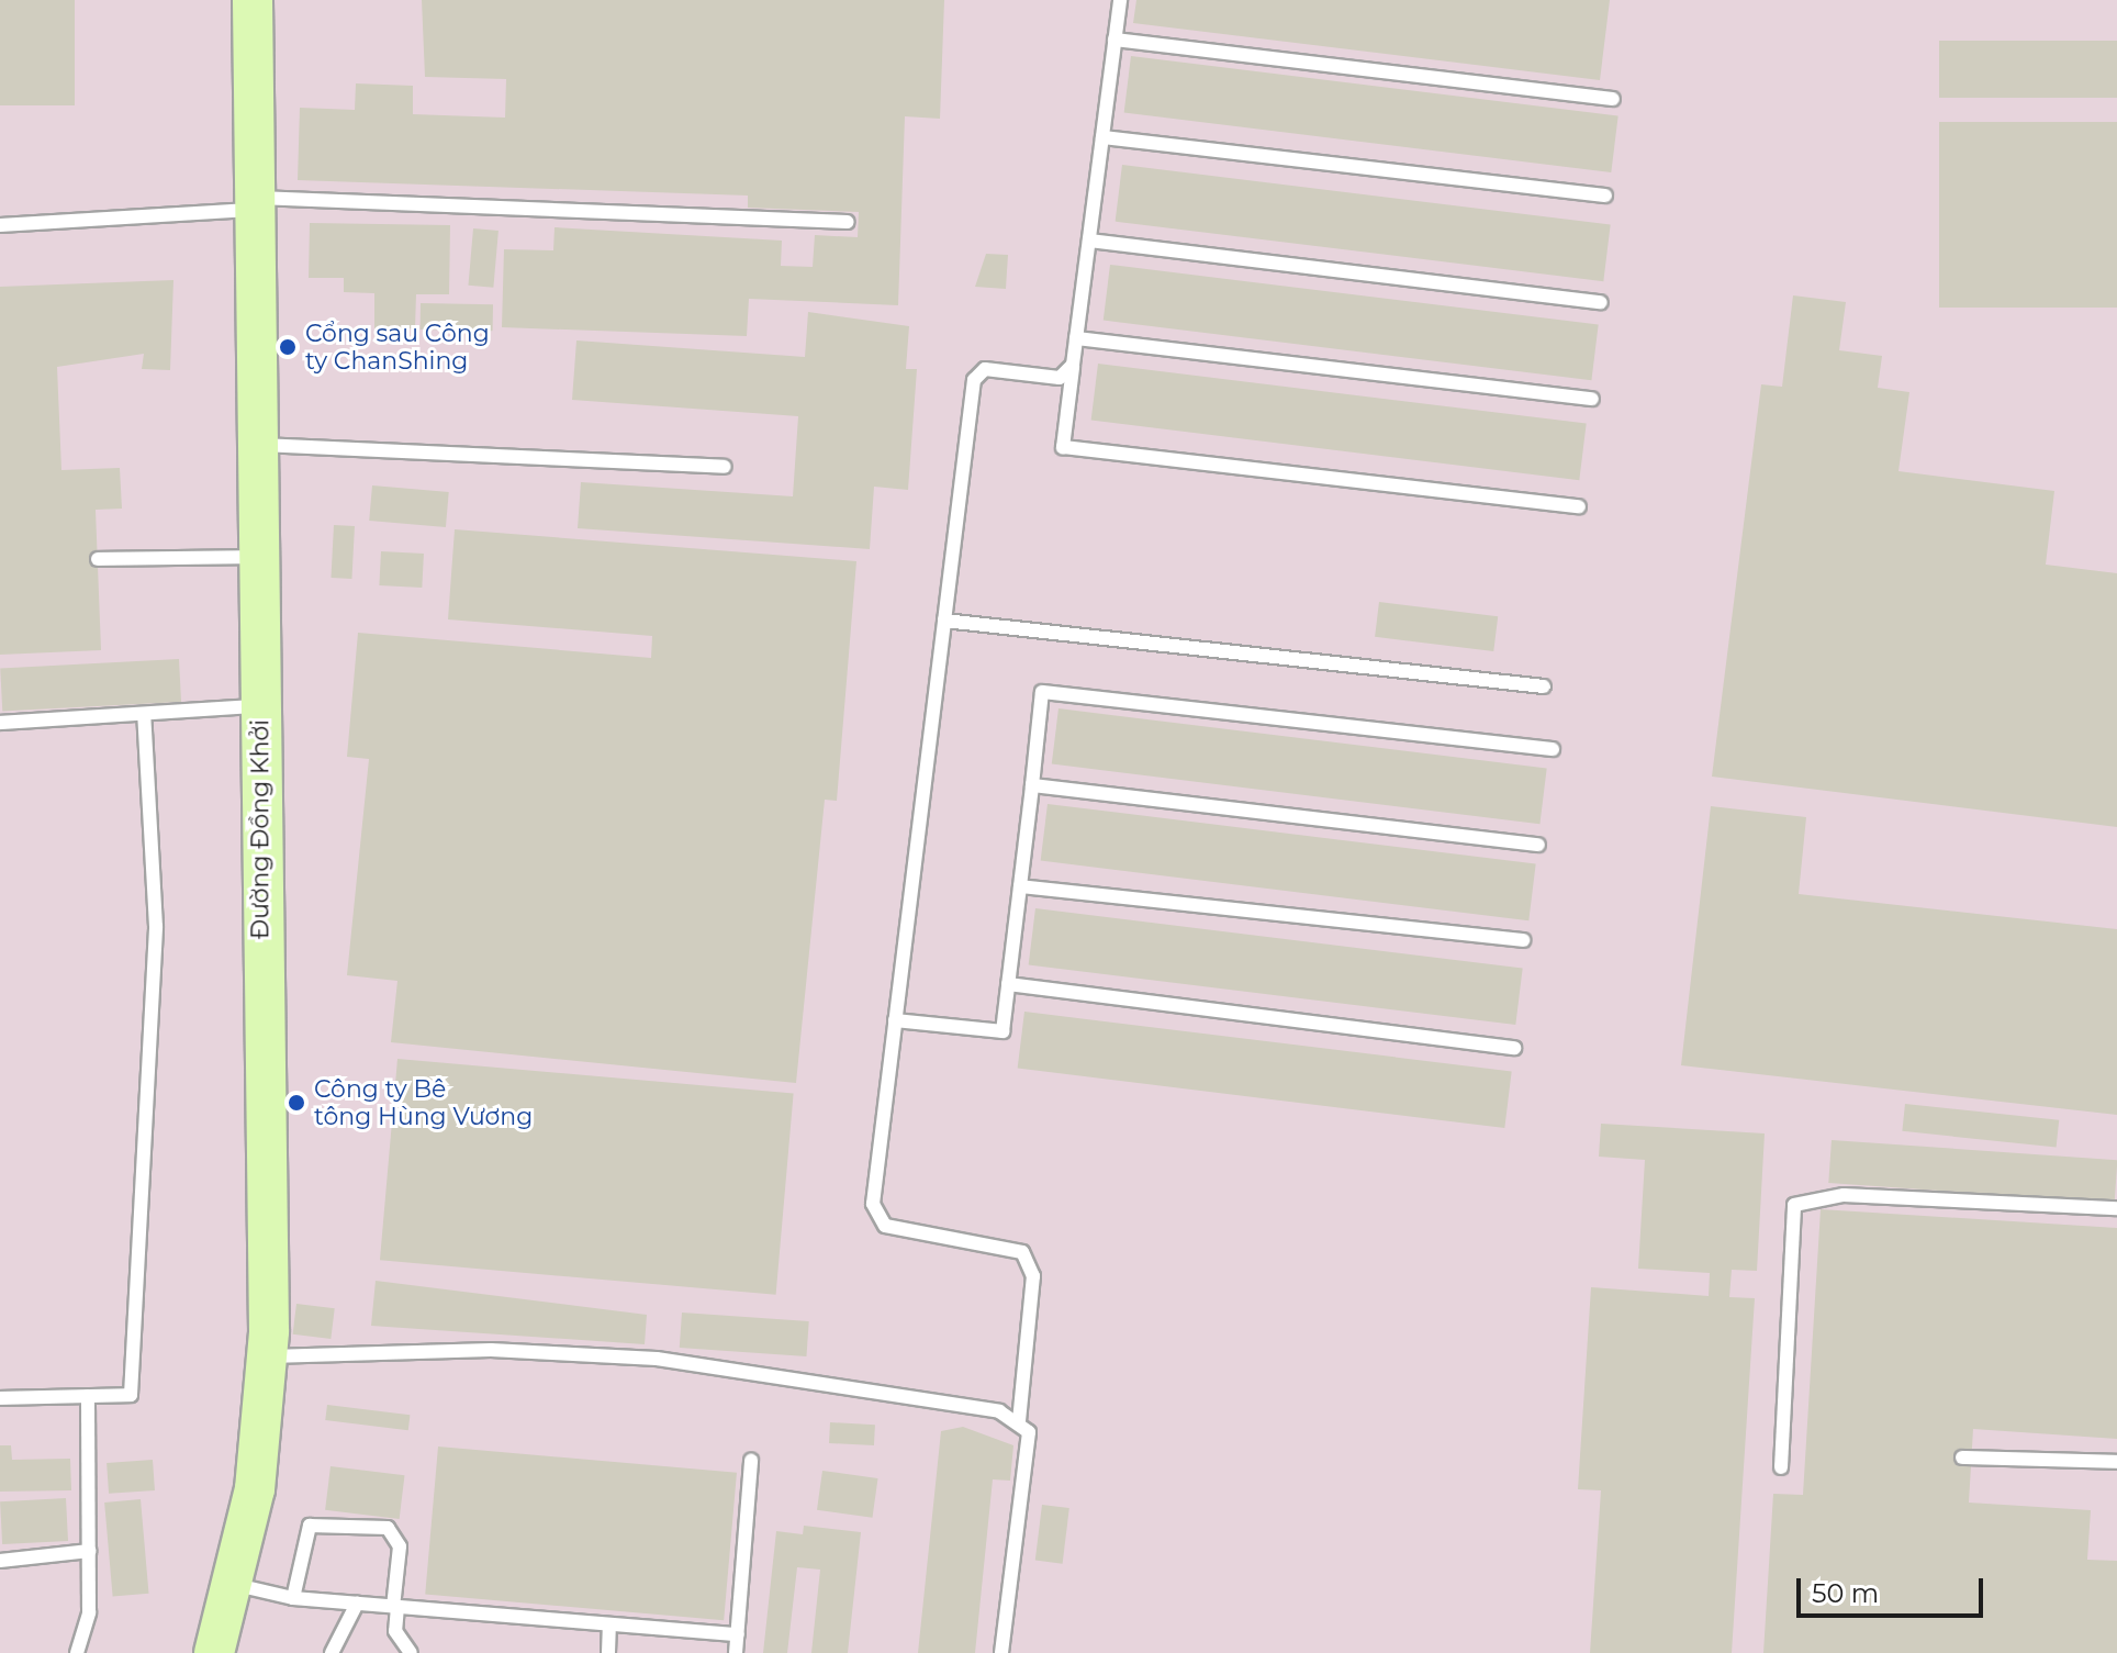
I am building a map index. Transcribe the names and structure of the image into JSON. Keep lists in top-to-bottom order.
{
  "streets": {
    "main road": ["Đường Đồng Khởi"]
  },
  "places": ["Cổng sau Công ty ChanShing", "Công ty Bê tông Hùng Vương"],
  "scale_bar": "50 m"
}
